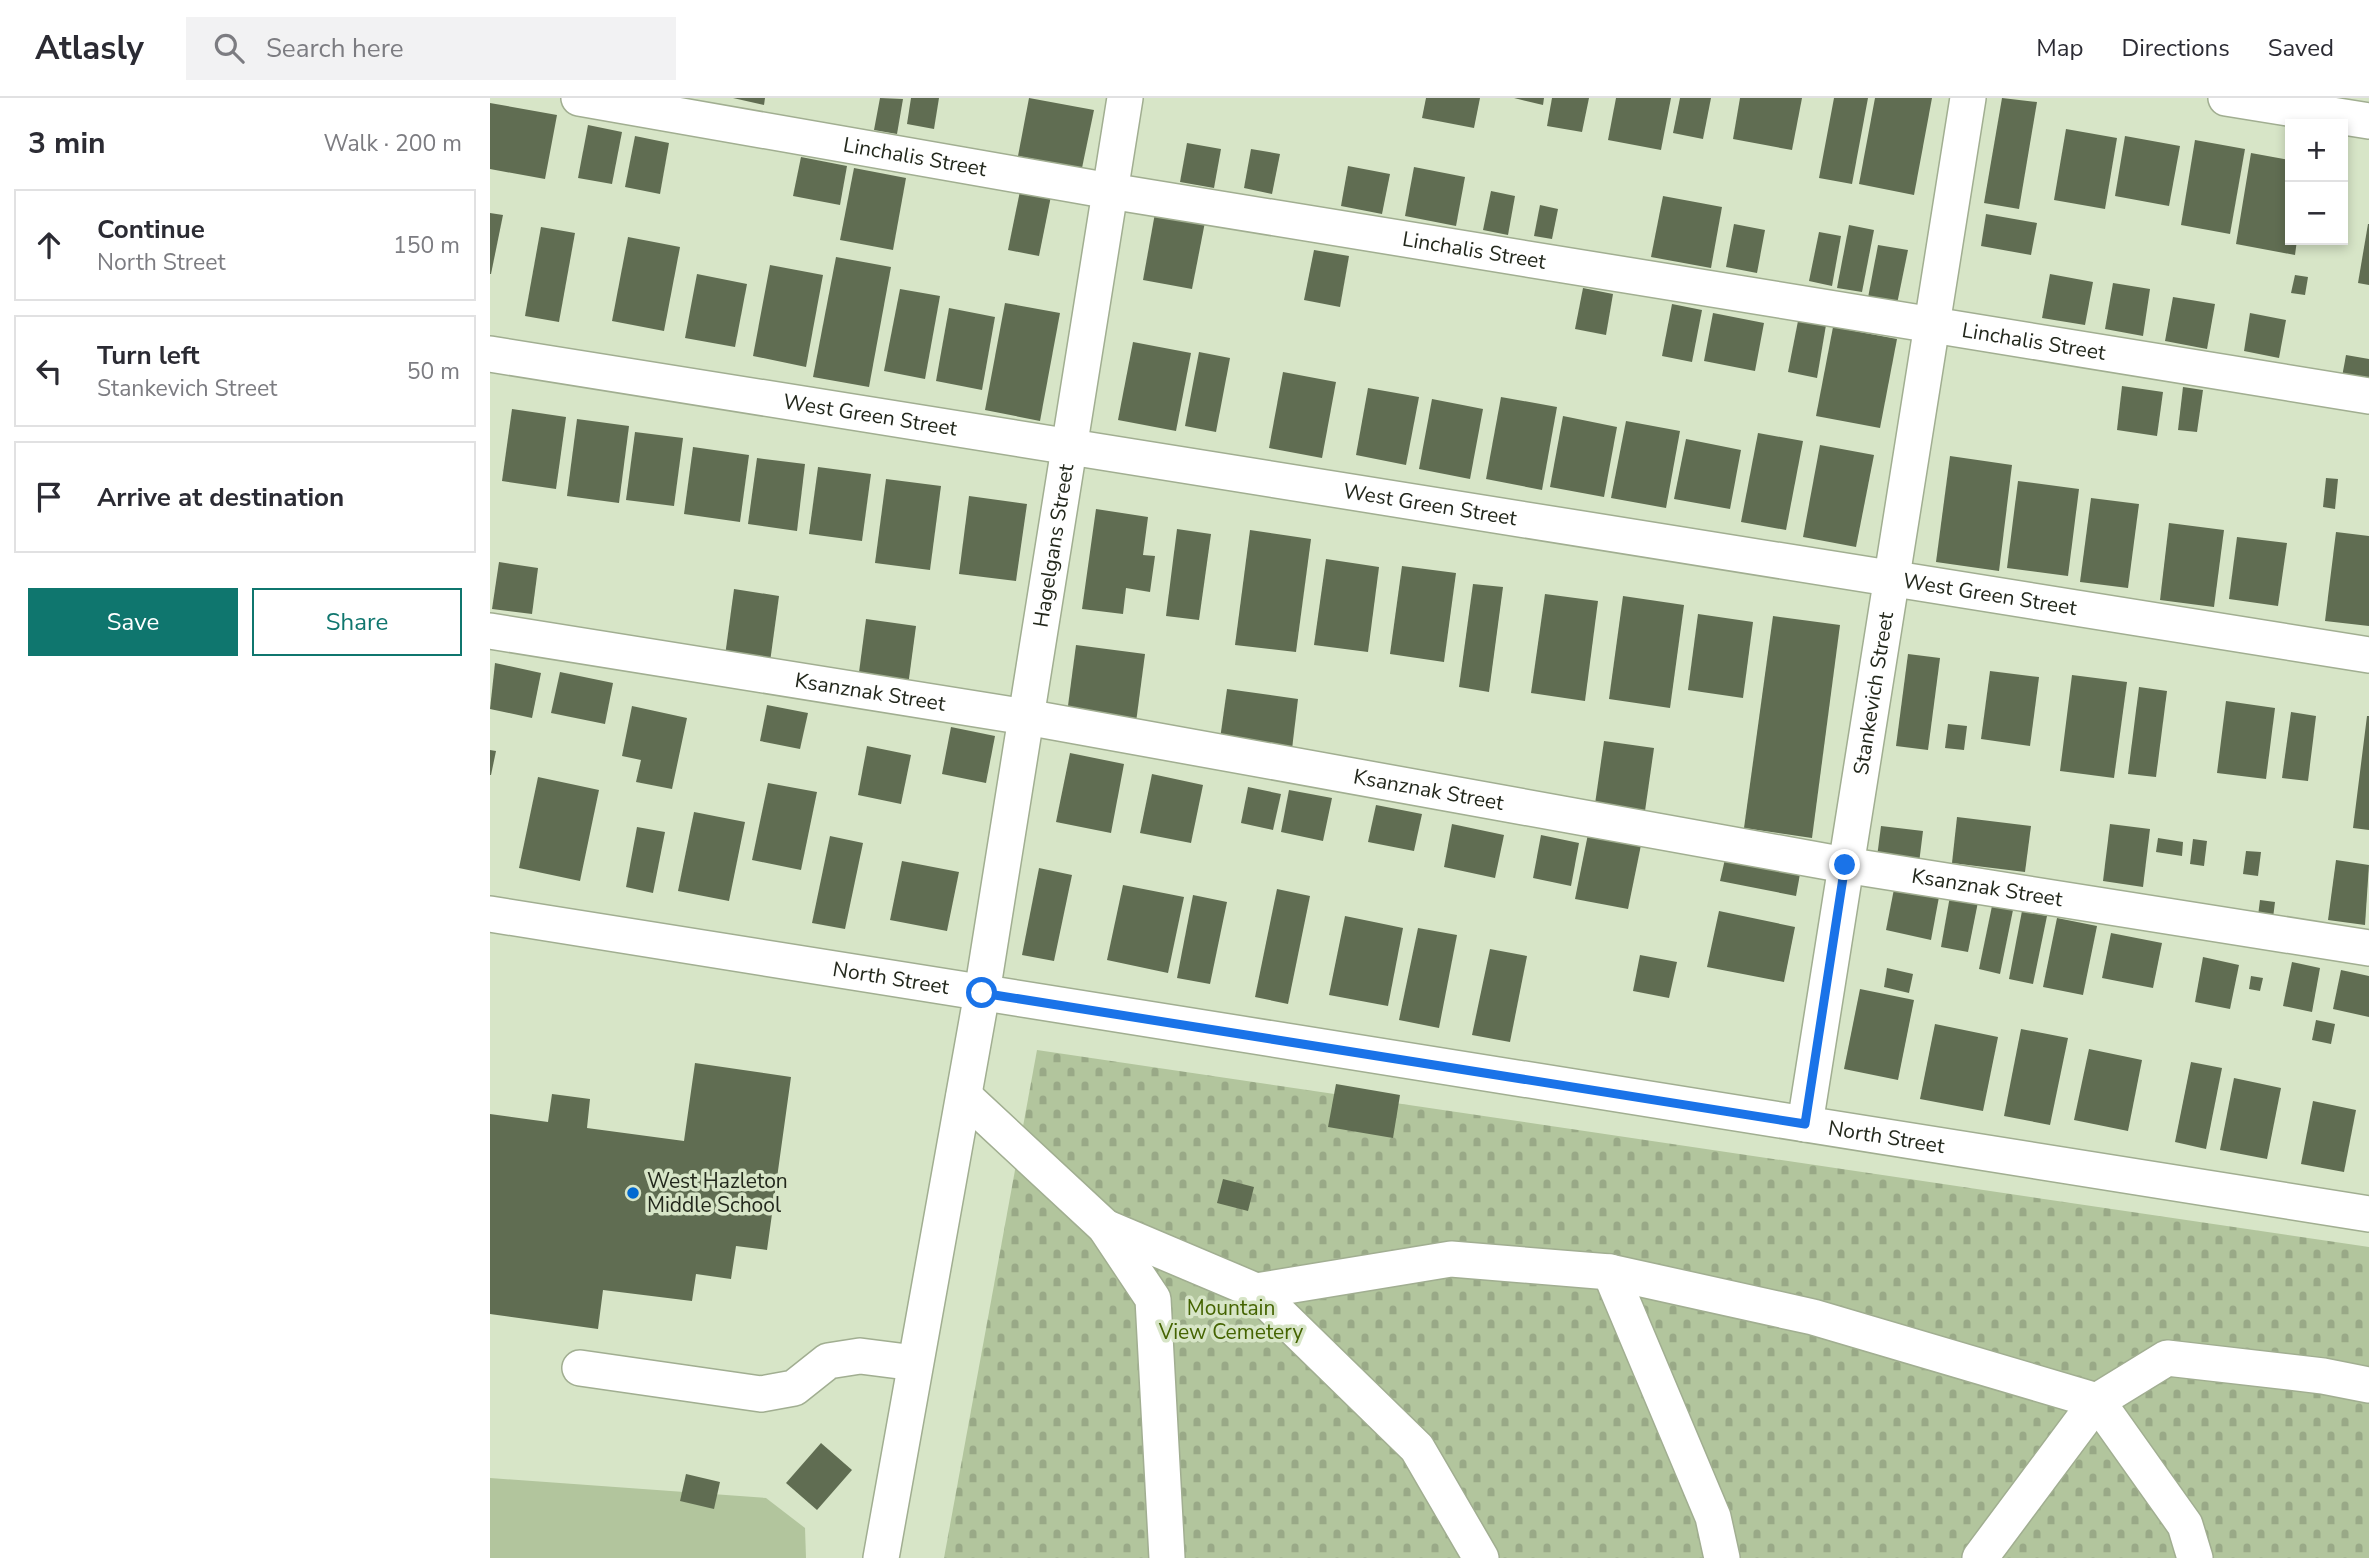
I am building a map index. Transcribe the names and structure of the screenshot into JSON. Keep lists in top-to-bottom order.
{
  "streets": {
    "street": [
      "Linchalis Street",
      "West Green Street",
      "Hagelgans Street",
      "Ksanznak Street",
      "Stankevich Street",
      "North Street"
    ]
  },
  "crossings": [
    ["Linchalis Street", "Hagelgans Street"],
    ["Linchalis Street", "Stankevich Street"],
    ["West Green Street", "Hagelgans Street"],
    ["West Green Street", "Stankevich Street"],
    ["Hagelgans Street", "Ksanznak Street"],
    ["Hagelgans Street", "North Street"],
    ["Ksanznak Street", "Stankevich Street"],
    ["Stankevich Street", "North Street"]
  ],
  "parks": ["Mountain View Cemetery"],
  "places": ["West Hazleton Middle School"],
  "page": {
    "header": "Atlasly",
    "search": "Search here",
    "nav": ["Map", "Directions", "Saved"],
    "heading": ["3 min", "Walk · 200 m"],
    "map_buttons": ["+", "−"],
    "list": [
      ["Continue", "North Street", "150 m"],
      ["Turn left", "Stankevich Street", "50 m"],
      "Arrive at destination"
    ],
    "buttons": ["Save", "Share"]
  }
}
